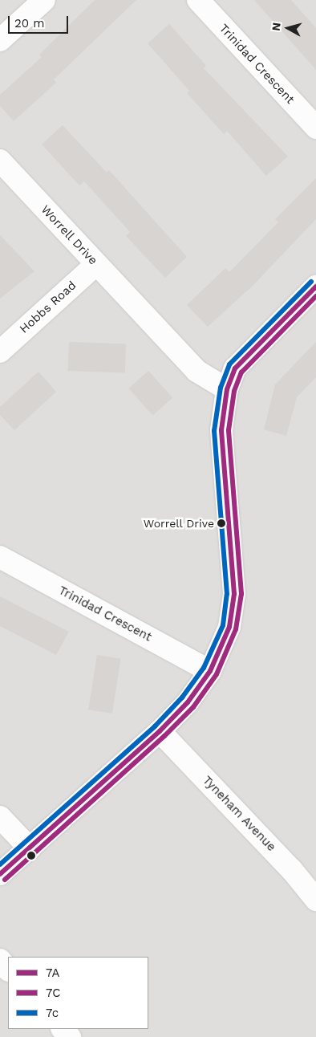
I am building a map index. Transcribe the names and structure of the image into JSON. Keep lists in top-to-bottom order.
{
  "streets": {
    "street": [
      "Trinidad Crescent",
      "Worrell Drive",
      "Hobbs Road",
      "Tyneham Avenue"
    ]
  },
  "crossings": [
    ["Worrell Drive", "Hobbs Road"]
  ],
  "places": ["Worrell Drive"],
  "lines": ["transit line 7c", "transit line 7A", "transit line 7C"],
  "legend": ["7A", "7C", "7c"],
  "scale_bar": "20 m",
  "north": "left"
}
